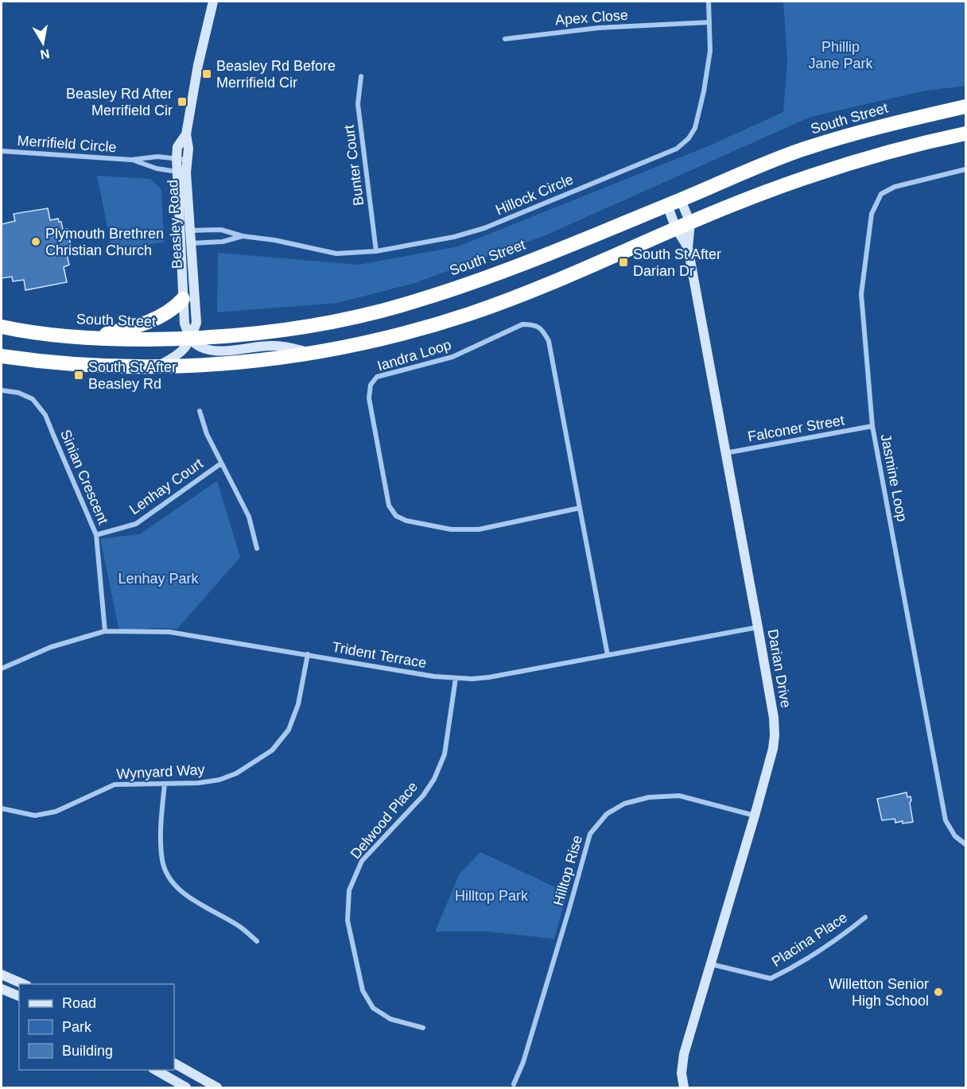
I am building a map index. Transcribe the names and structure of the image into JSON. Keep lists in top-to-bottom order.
{
  "streets": {
    "highway": ["South Street"],
    "street": [
      "Apex Close",
      "Merrifield Circle",
      "Bunter Court",
      "Hillock Circle",
      "Beasley Road",
      "Iandra Loop",
      "Falconer Street",
      "Sinian Crescent",
      "Jasmine Loop",
      "Lenhay Court",
      "Trident Terrace",
      "Darian Drive",
      "Wynyard Way",
      "Delwood Place",
      "Hilltop Rise",
      "Placina Place"
    ]
  },
  "crossings": [
    ["Apex Close", "Hillock Circle"],
    ["South Street", "Beasley Road"],
    ["South Street", "Darian Drive"],
    ["Merrifield Circle", "Beasley Road"],
    ["Bunter Court", "Hillock Circle"],
    ["Hillock Circle", "Beasley Road"],
    ["Iandra Loop", "Trident Terrace"],
    ["Falconer Street", "Jasmine Loop"],
    ["Falconer Street", "Darian Drive"],
    ["Sinian Crescent", "Lenhay Court"],
    ["Sinian Crescent", "Trident Terrace"],
    ["Trident Terrace", "Darian Drive"],
    ["Trident Terrace", "Wynyard Way"],
    ["Trident Terrace", "Delwood Place"],
    ["Darian Drive", "Hilltop Rise"],
    ["Darian Drive", "Placina Place"]
  ],
  "parks": ["Phillip Jane Park", "Lenhay Park", "Hilltop Park"],
  "places": {
    "transit": [
      "Beasley Rd Before Merrifield Cir",
      "Beasley Rd After Merrifield Cir",
      "South St After Darian Dr",
      "South St After Beasley Rd"
    ],
    "other": ["Plymouth Brethren Christian Church", "Willetton Senior High School"]
  },
  "legend": ["Road", "Park", "Building"],
  "north": "bottom"
}
